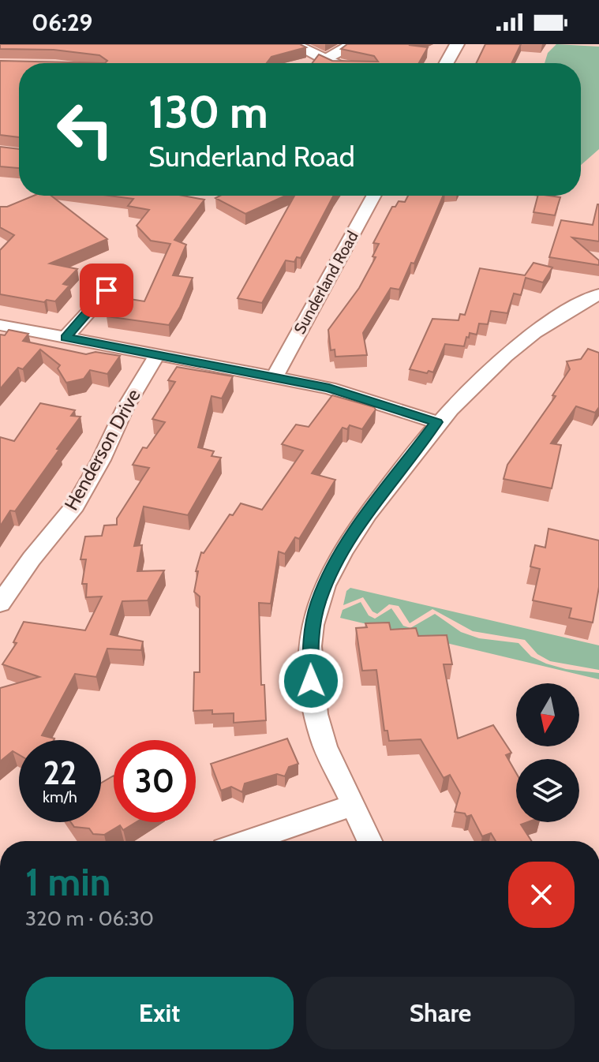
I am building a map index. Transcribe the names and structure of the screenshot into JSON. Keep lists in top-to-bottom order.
{
  "streets": {
    "street": ["Sunderland Road", "Henderson Drive"]
  },
  "north": "bottom",
  "page": {
    "status": "06:29",
    "turn": ["130 m", "Sunderland Road"],
    "speed": "22 km/h",
    "limit": "30",
    "heading": ["1 min", "320 m · 06:30"],
    "buttons": ["Exit", "Share"]
  }
}
